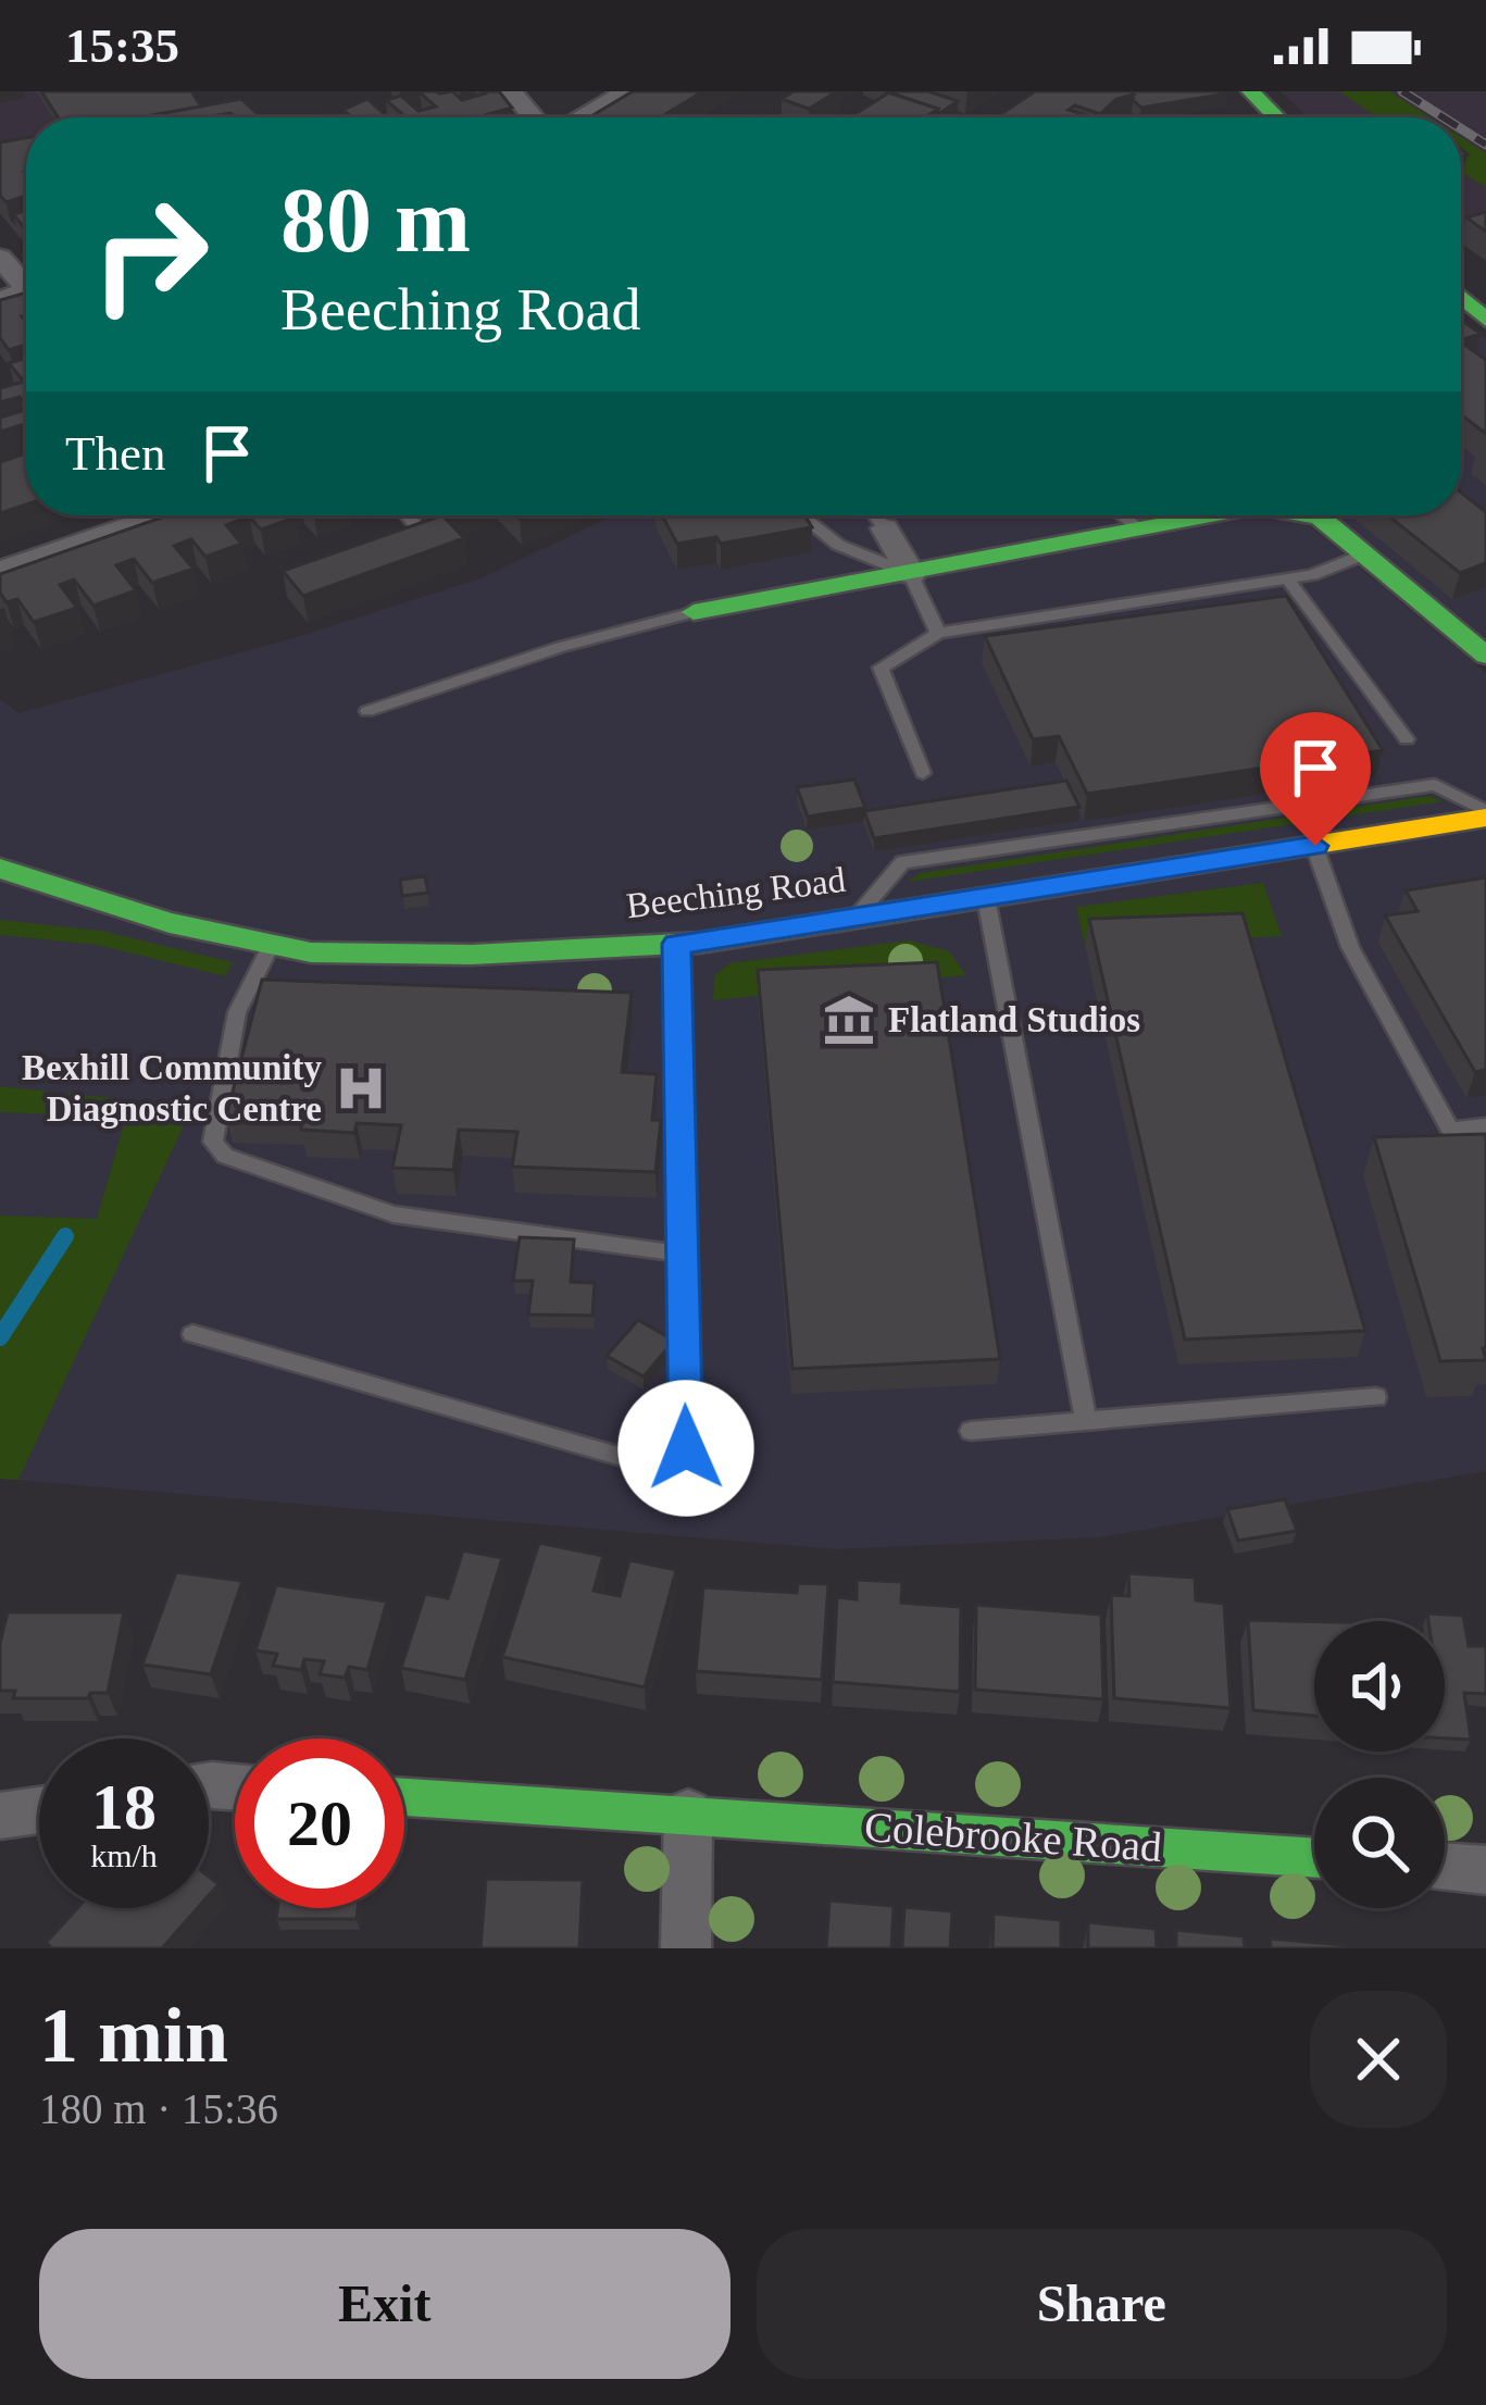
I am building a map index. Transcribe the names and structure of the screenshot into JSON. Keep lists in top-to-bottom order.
{
  "streets": {
    "street": ["Beeching Road", "Colebrooke Road"]
  },
  "places": {
    "museum": ["Flatland Studios"],
    "hospital": ["Bexhill Community Diagnostic Centre"]
  },
  "page": {
    "status": "15:35",
    "turn": ["80 m", "Beeching Road"],
    "then": "Then",
    "speed": "18 km/h",
    "limit": "20",
    "heading": ["1 min", "180 m · 15:36"],
    "buttons": ["Exit", "Share"]
  }
}
